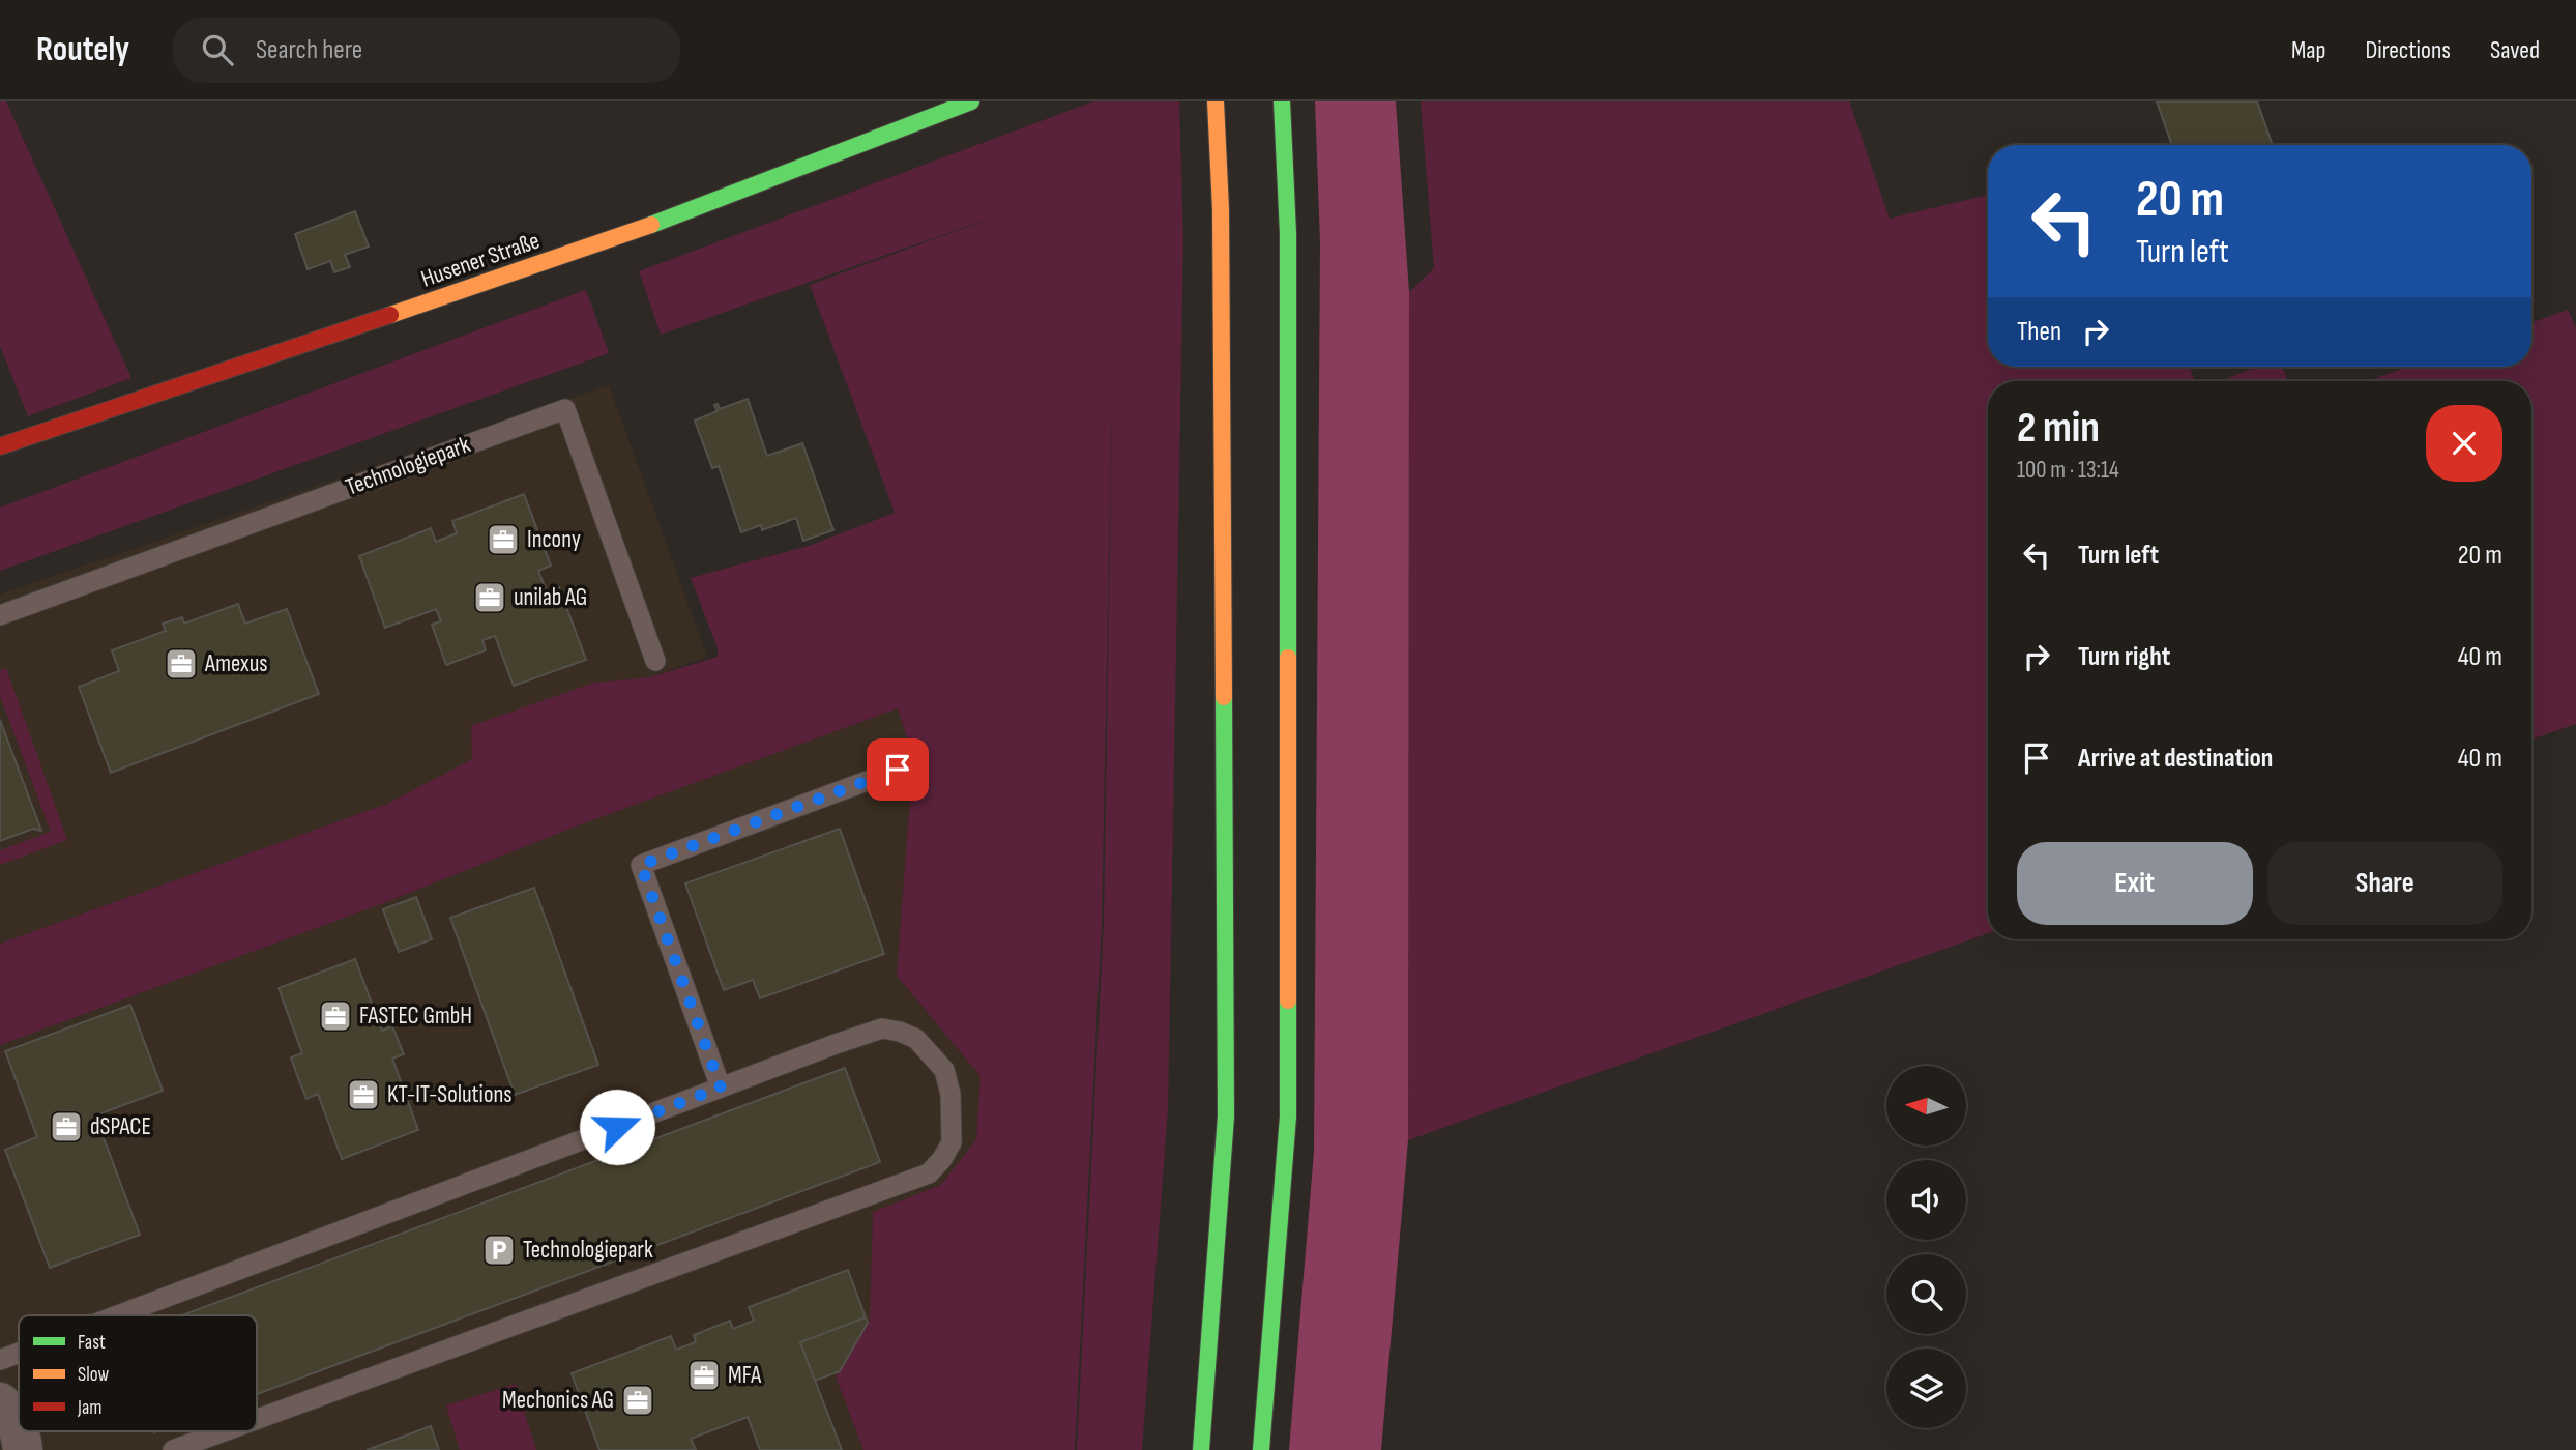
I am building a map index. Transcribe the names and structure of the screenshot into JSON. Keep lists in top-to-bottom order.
{
  "streets": {
    "main road": ["Husener Straße"],
    "lane": ["Technologiepark"]
  },
  "places": {
    "office": [
      "Incony",
      "unilab AG",
      "Amexus",
      "FASTEC GmbH",
      "KT-IT-Solutions",
      "dSPACE",
      "MFA",
      "Mechonics AG"
    ],
    "parking": ["Technologiepark"]
  },
  "legend": ["Fast", "Slow", "Jam"],
  "north": "left",
  "page": {
    "header": "Routely",
    "search": "Search here",
    "nav": ["Map", "Directions", "Saved"],
    "turn": ["20 m", "Turn left"],
    "then": "Then",
    "heading": ["2 min", "100 m · 13:14"],
    "list": [
      {
        "name": "Turn left",
        "value": "20 m"
      },
      {
        "name": "Turn right",
        "value": "40 m"
      },
      {
        "name": "Arrive at destination",
        "value": "40 m"
      }
    ],
    "buttons": ["Exit", "Share"]
  }
}
